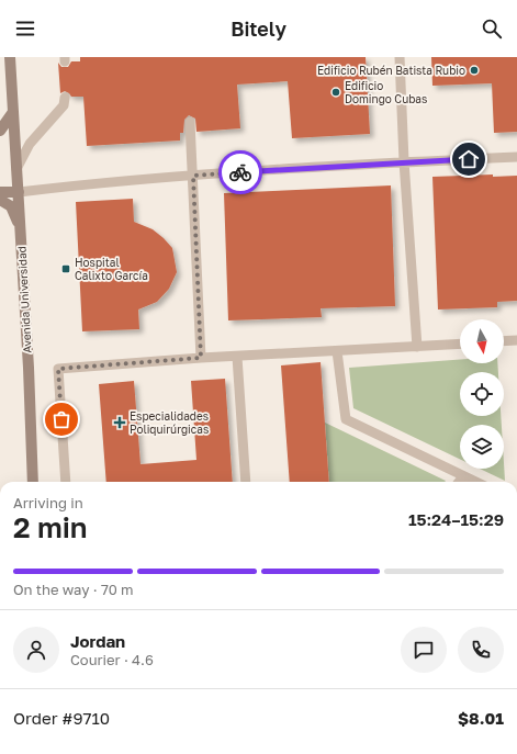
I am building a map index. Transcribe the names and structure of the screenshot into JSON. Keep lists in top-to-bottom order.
{
  "streets": {
    "main road": ["Avenida Universidad"]
  },
  "places": {
    "other": ["Edificio Rubén Batista Rubio", "Edificio Domingo Cubas"],
    "transit": ["Hospital Calixto García"],
    "health": ["Especialidades Poliquirúrgicas"]
  },
  "north": "bottom",
  "page": {
    "header": "Bitely",
    "heading": ["2 min", "Arriving in", "15:24–15:29"],
    "panel": [
      "Jordan",
      "Courier · 4.6",
      "Order #9710",
      "$8.01"
    ],
    "bar": "On the way · 70 m"
  }
}
